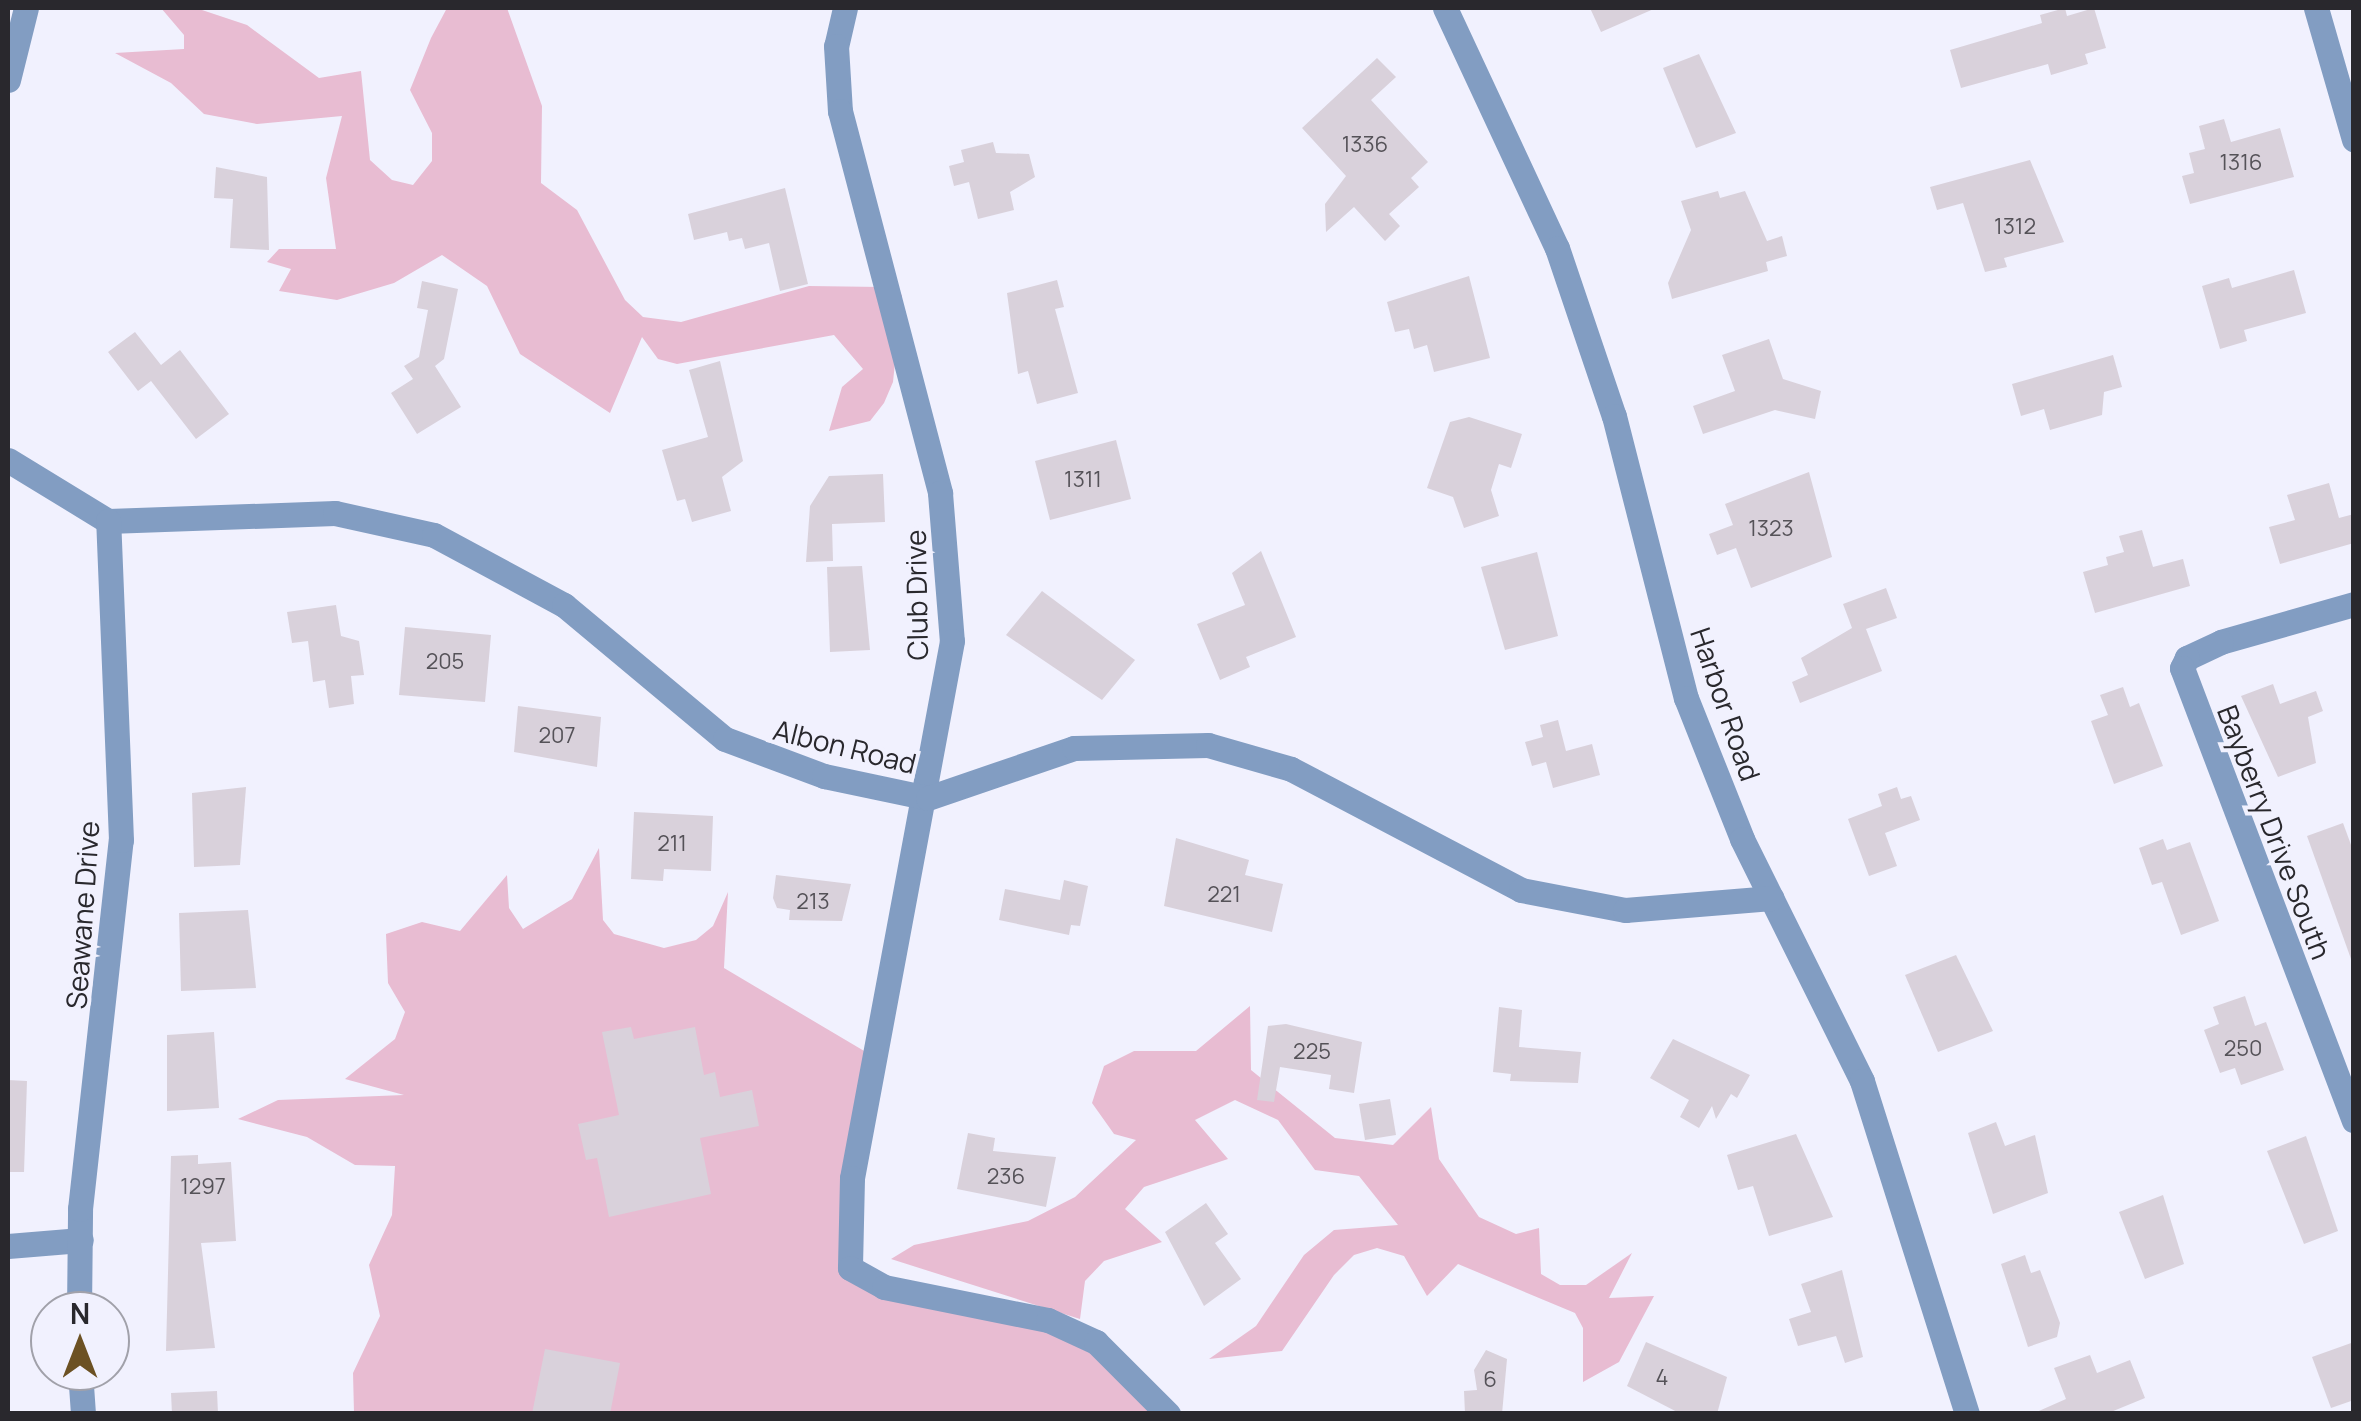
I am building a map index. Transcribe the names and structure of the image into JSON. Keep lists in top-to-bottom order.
{
  "streets": {
    "street": [
      "Club Drive",
      "Harbor Road",
      "Albon Road",
      "Bayberry Drive South",
      "Seawane Drive"
    ]
  },
  "crossings": [
    ["Club Drive", "Albon Road"],
    ["Harbor Road", "Albon Road"],
    ["Albon Road", "Seawane Drive"]
  ],
  "house_numbers": [
    "1336",
    "1316",
    "1312",
    "1311",
    "1323",
    "205",
    "207",
    "211",
    "221",
    "213",
    "250",
    "225",
    "236",
    "1297",
    "4",
    "6"
  ],
  "north": "top"
}
